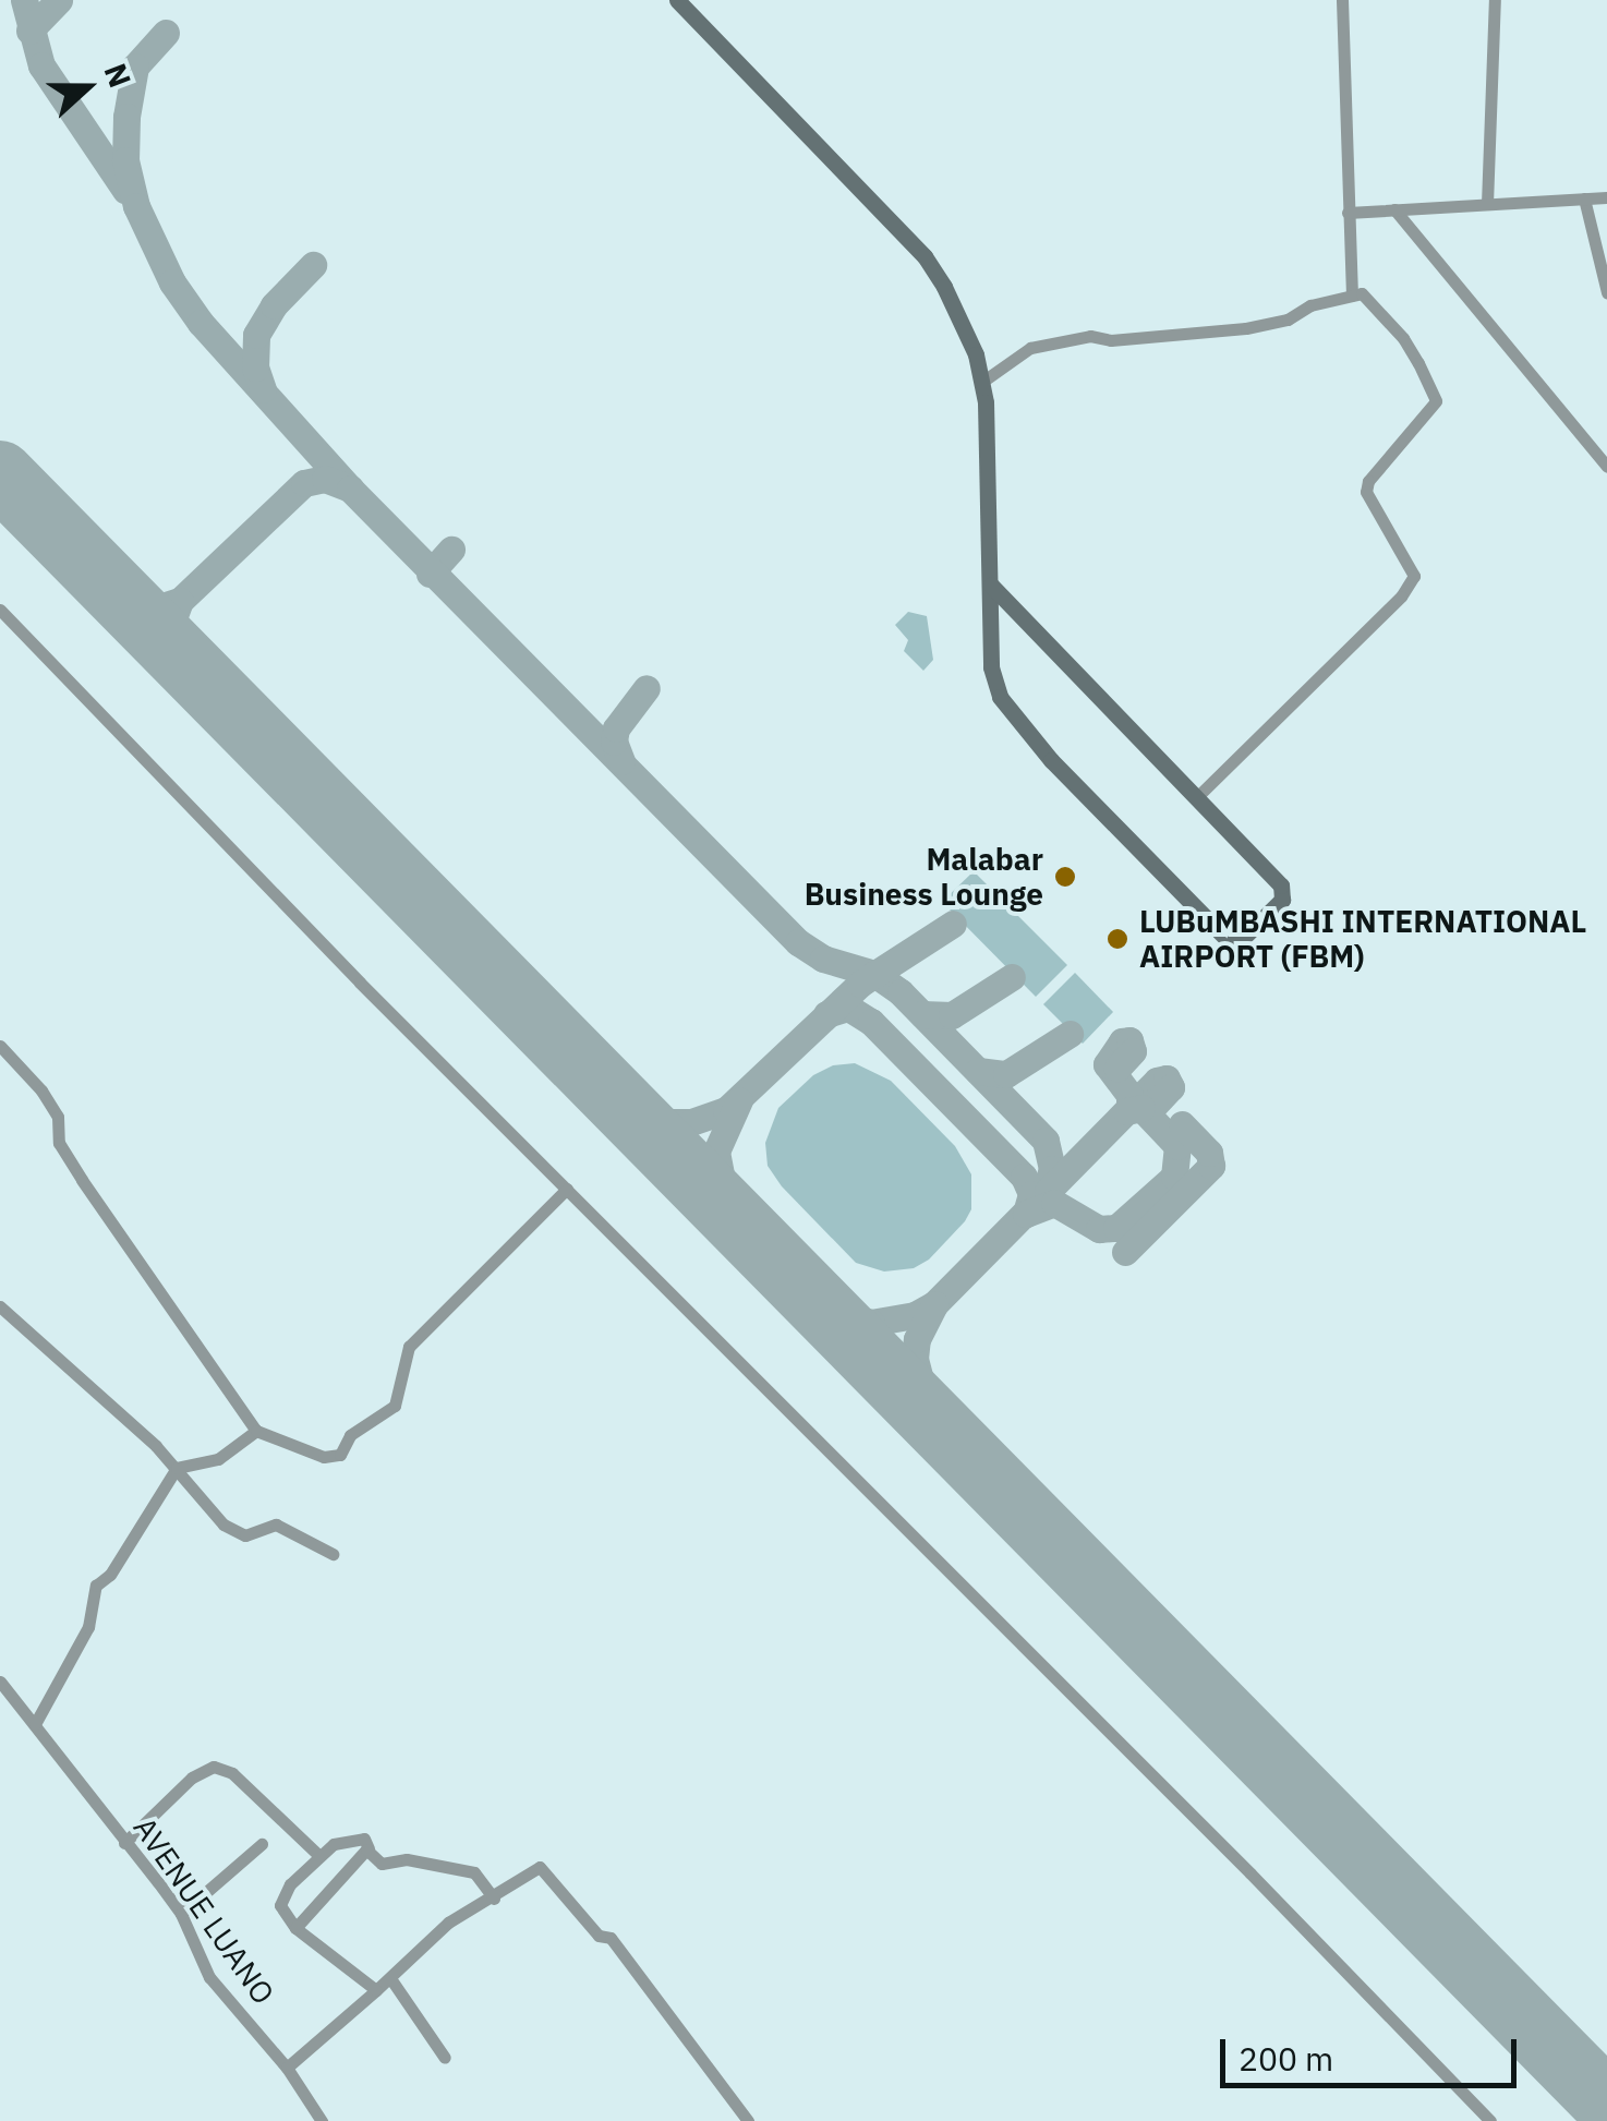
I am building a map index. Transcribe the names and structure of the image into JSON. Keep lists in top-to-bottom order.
{
  "streets": {
    "street": ["AVENUE LUANO"]
  },
  "places": ["Malabar Business Lounge", "LUBuMBASHI INTERNATIONAL AIRPORT (FBM)"],
  "scale_bar": "200 m",
  "north": "right"
}
